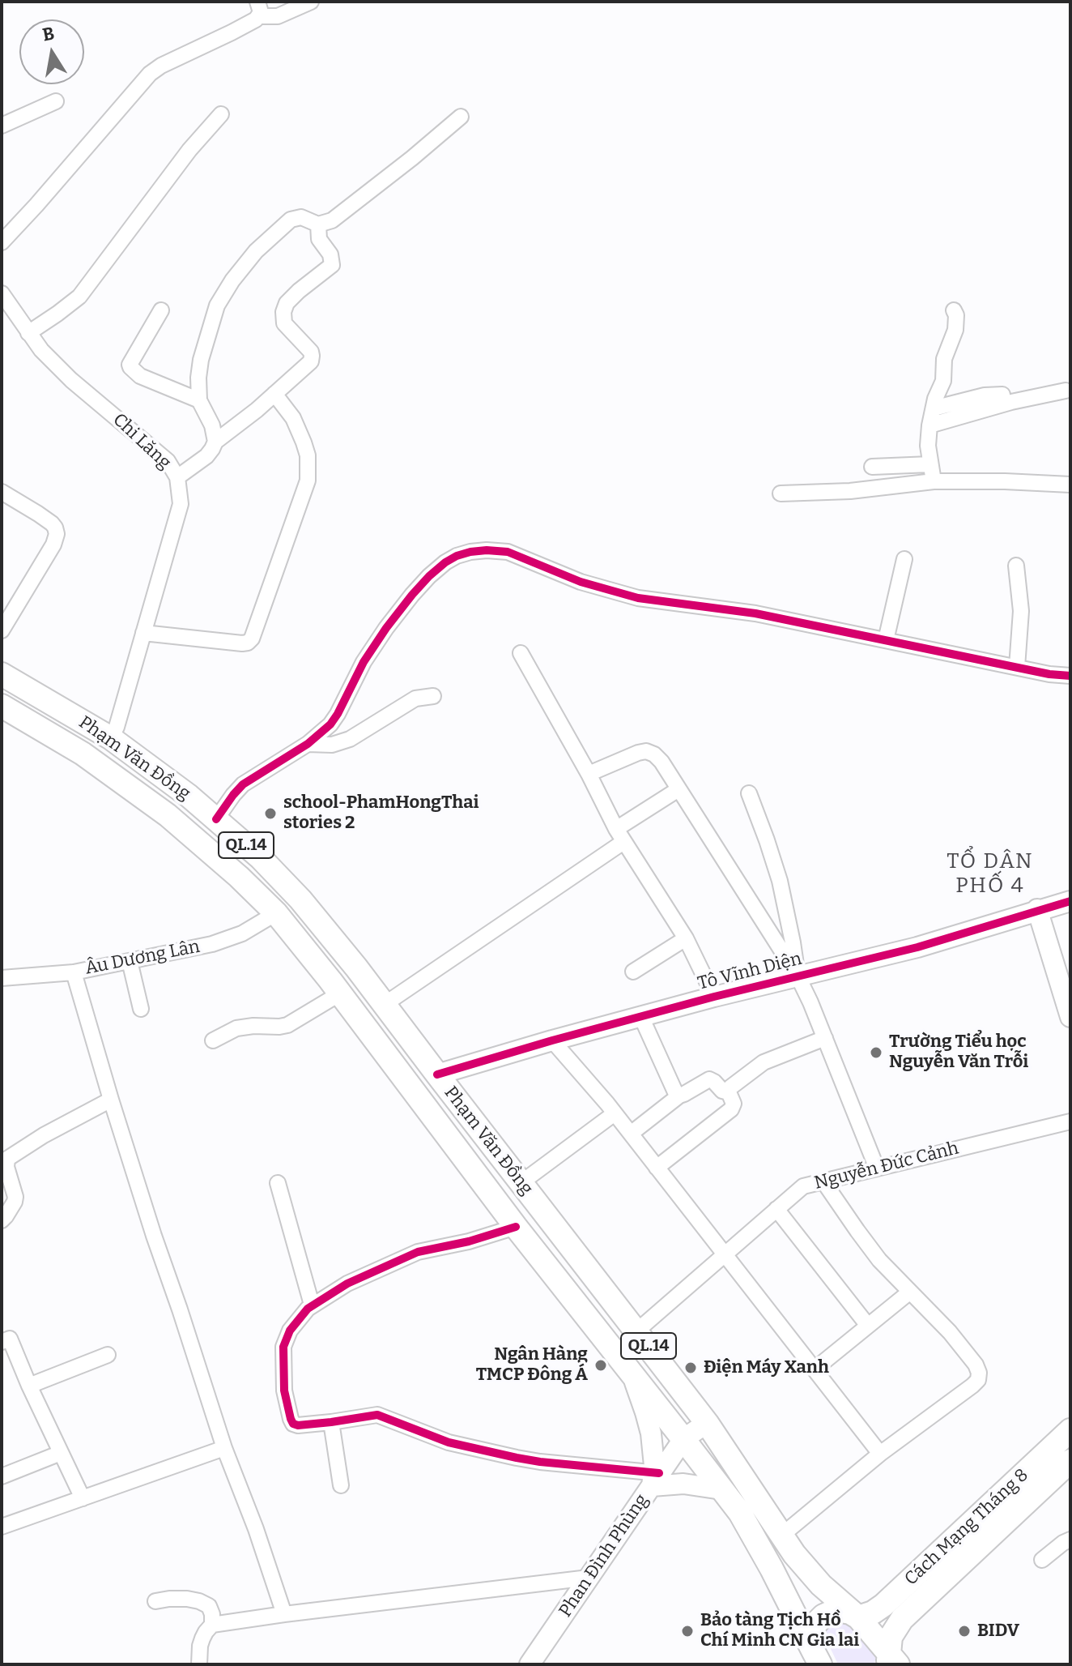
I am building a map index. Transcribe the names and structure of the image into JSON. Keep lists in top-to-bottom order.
{
  "streets": {
    "main road": ["Phạm Văn Đồng", "QL.14", "Cách Mạng Tháng 8"],
    "street": [
      "Chi Lăng",
      "Âu Dương Lân",
      "Tô Vĩnh Diện",
      "Nguyễn Đức Cảnh",
      "Phan Đình Phùng"
    ]
  },
  "crossings": [
    ["Chi Lăng", "Phạm Văn Đồng"],
    ["Phạm Văn Đồng", "Âu Dương Lân"],
    ["Phạm Văn Đồng", "Tô Vĩnh Diện"],
    ["Phạm Văn Đồng", "Nguyễn Đức Cảnh"],
    ["Phạm Văn Đồng", "Cách Mạng Tháng 8"],
    ["Phạm Văn Đồng", "Phan Đình Phùng"]
  ],
  "districts": ["TỔ DÂN PHỐ 4"],
  "places": [
    "school-PhamHongThai stories 2",
    "Trường Tiểu học Nguyễn Văn Trỗi",
    "Ngân Hàng TMCP Đông Á",
    "Điện Máy Xanh",
    "Bảo tàng Tịch Hồ Chí Minh CN Gia lai",
    "BIDV"
  ],
  "north": "top"
}
